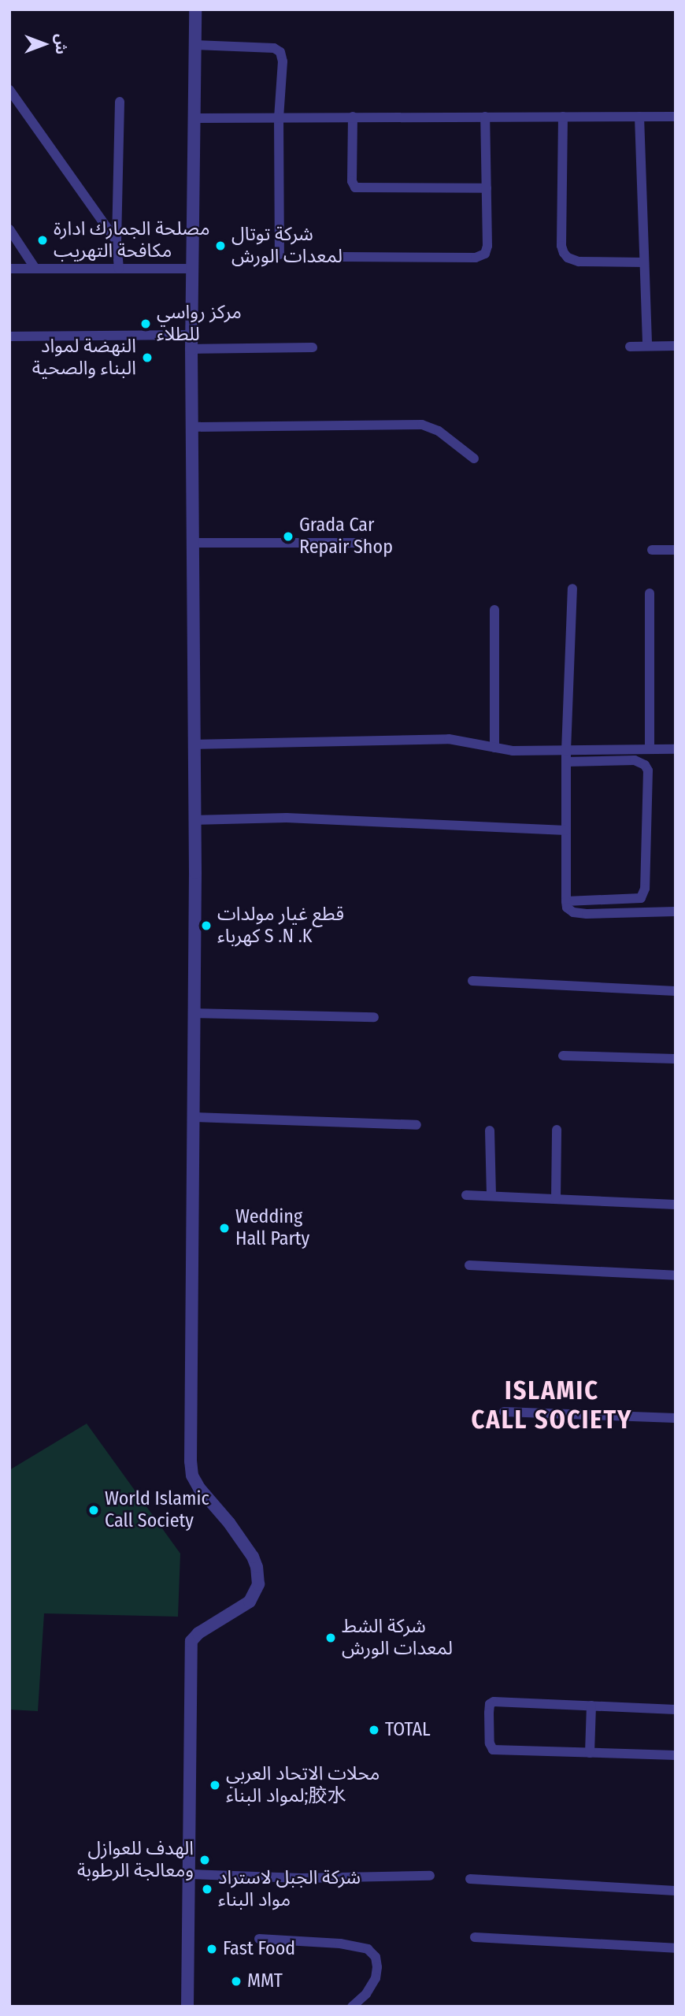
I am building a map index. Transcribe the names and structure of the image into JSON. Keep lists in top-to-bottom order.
{
  "districts": ["ISLAMIC CALL SOCIETY"],
  "places": [
    "مصلحة الجمارك ادارة مكافحة التهريب",
    "شركة توتال لمعدات الورش",
    "مركز رواسي للطلاء",
    "النهضة لمواد البناء والصحية",
    "Grada Car Repair Shop",
    "قطع غيار مولدات كهرباء S .N .K",
    "Wedding Hall Party",
    "World Islamic Call Society",
    "شركة الشط لمعدات الورش",
    "TOTAL",
    "محلات الاتحاد العربي لمواد البناء;胶水",
    "الهدف للعوازل ومعالجة الرطوبة",
    "شركة الجبل لاستراد مواد البناء",
    "Fast Food",
    "MMT"
  ],
  "north": "right"
}
